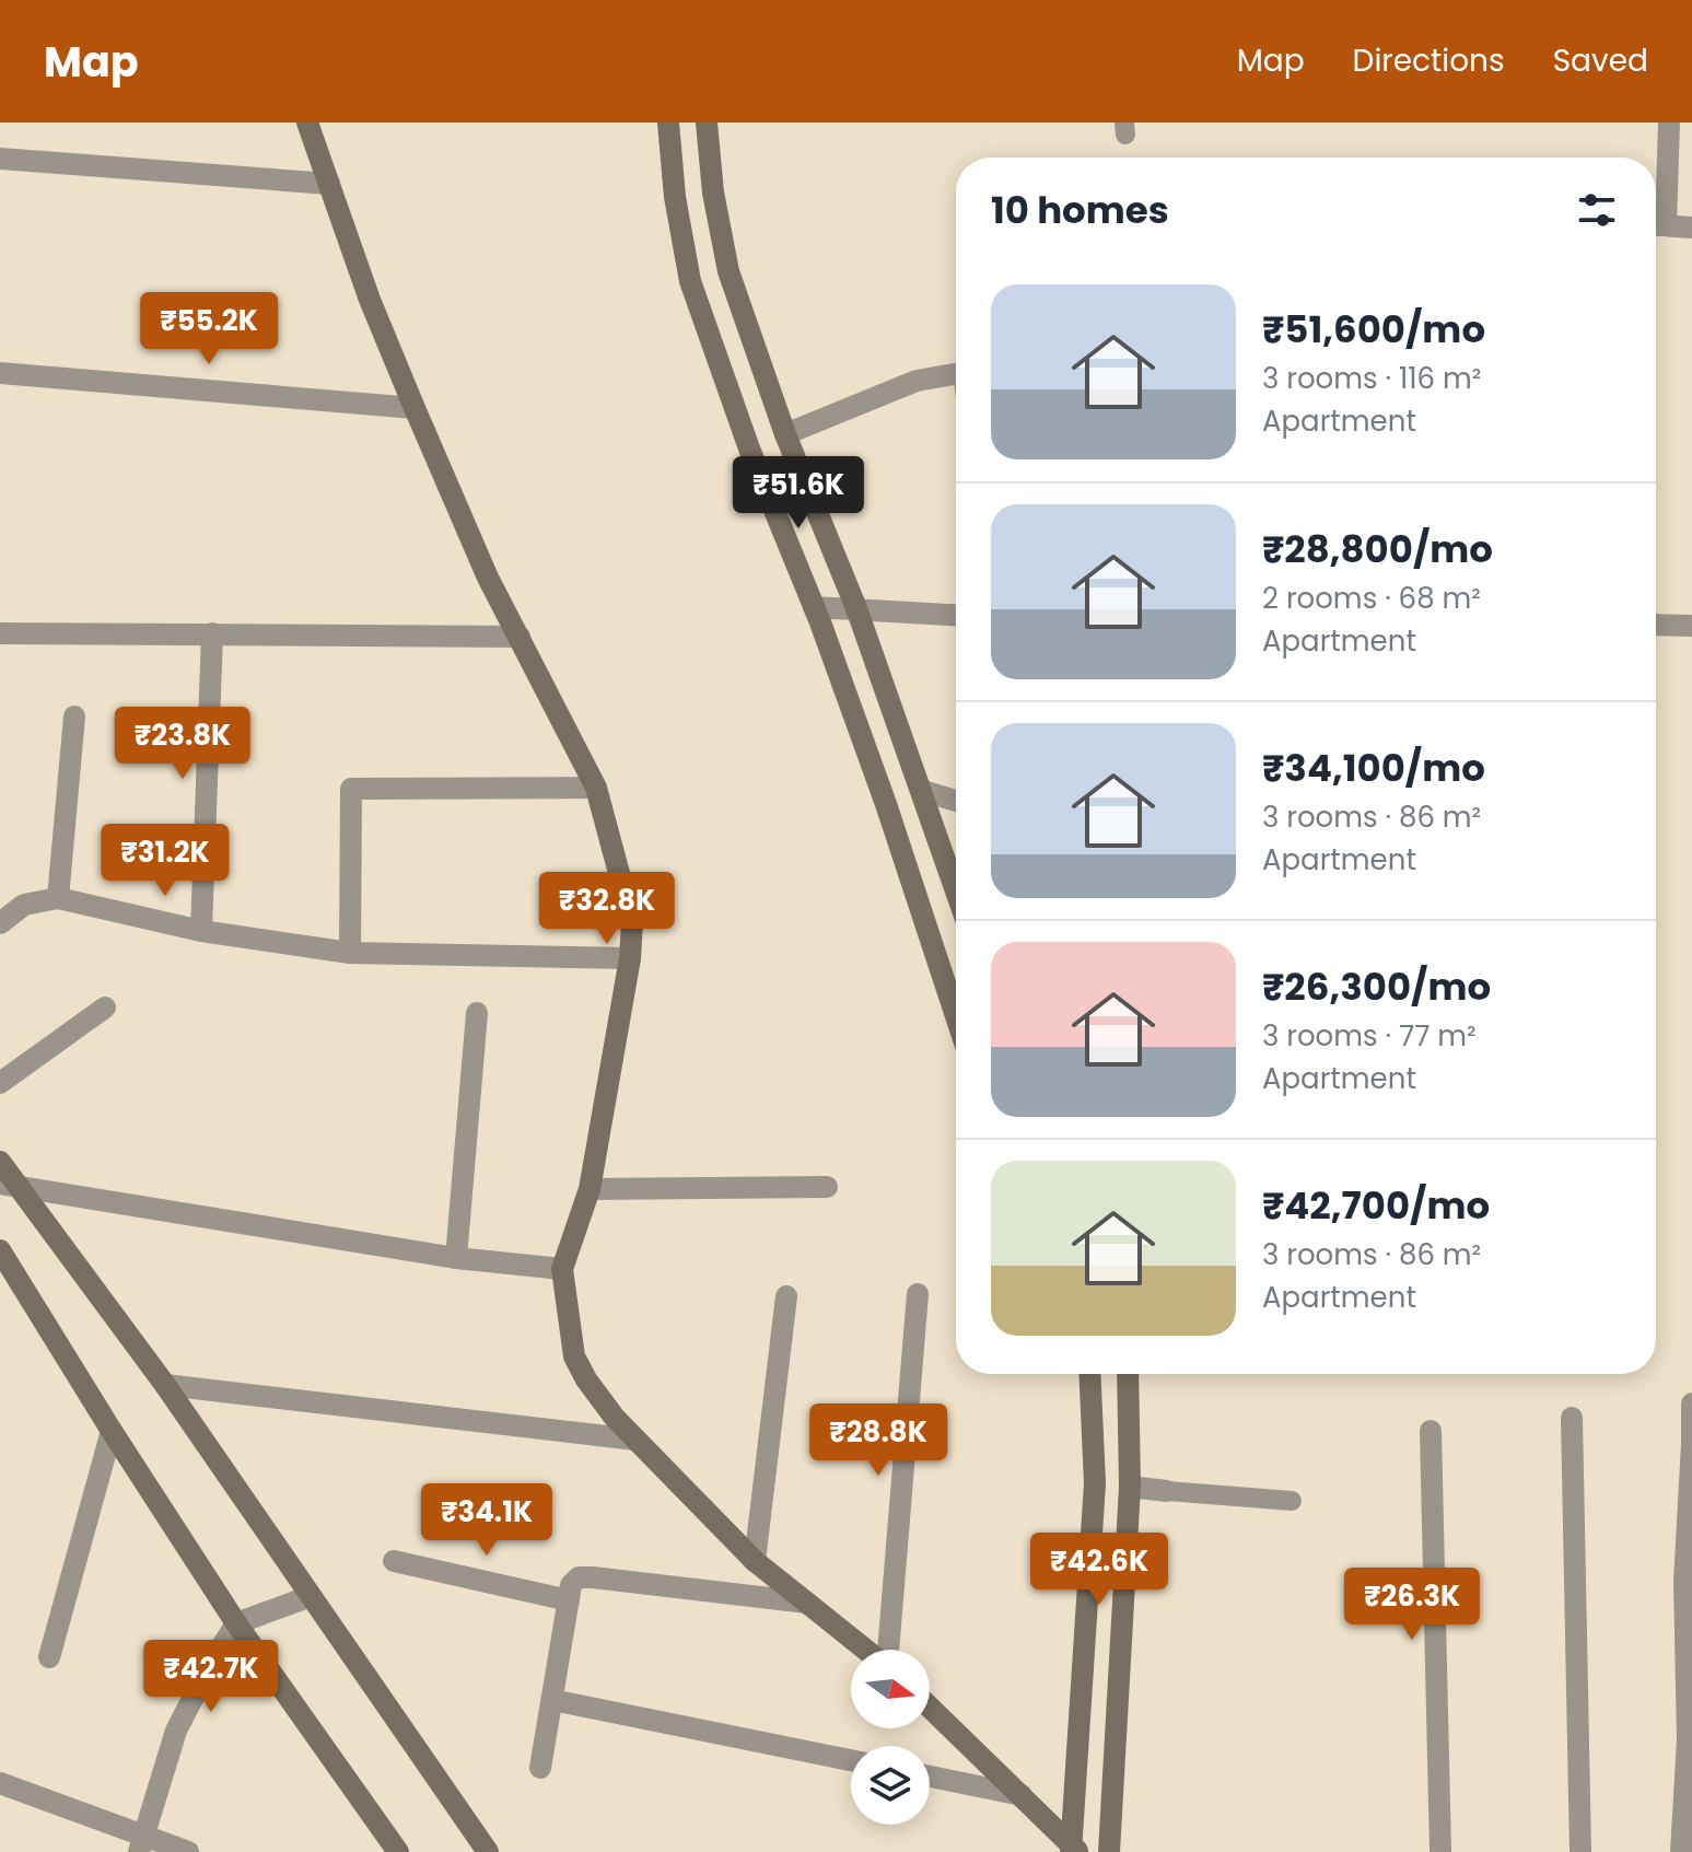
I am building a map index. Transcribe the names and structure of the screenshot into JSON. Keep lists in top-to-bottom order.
{
  "north": "right",
  "page": {
    "header": "Map",
    "nav": ["Map", "Directions", "Saved"],
    "heading": "10 homes",
    "list": [
      {
        "name": "₹51,600/mo",
        "note": "3 rooms · 116 m² · Apartment"
      },
      {
        "name": "₹28,800/mo",
        "note": "2 rooms · 68 m² · Apartment"
      },
      {
        "name": "₹34,100/mo",
        "note": "3 rooms · 86 m² · Apartment"
      },
      {
        "name": "₹26,300/mo",
        "note": "3 rooms · 77 m² · Apartment"
      },
      {
        "name": "₹42,700/mo",
        "note": "3 rooms · 86 m² · Apartment"
      }
    ],
    "price": [
      "₹55.2K",
      "₹51.6K",
      "₹23.8K",
      "₹31.2K",
      "₹32.8K",
      "₹28.8K",
      "₹34.1K",
      "₹42.6K",
      "₹26.3K",
      "₹42.7K"
    ]
  }
}
